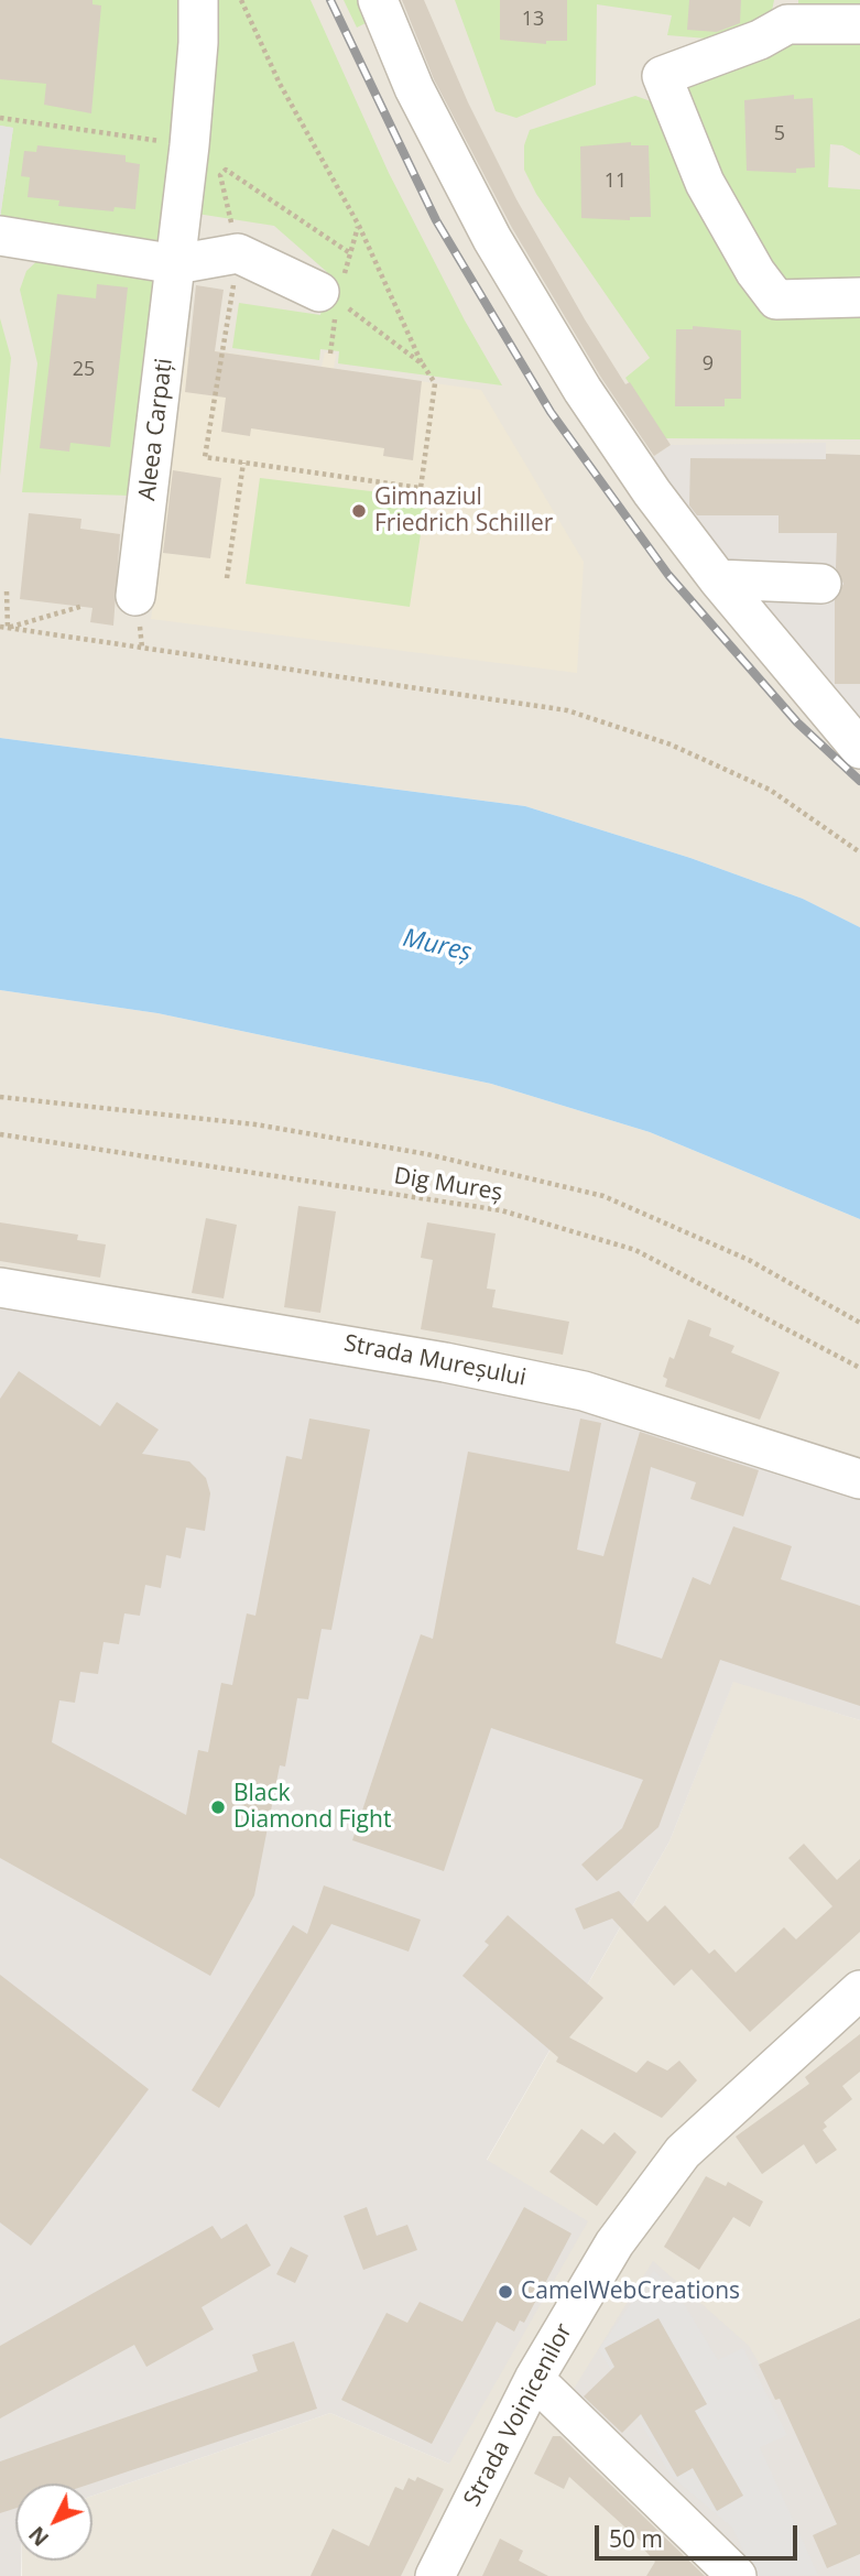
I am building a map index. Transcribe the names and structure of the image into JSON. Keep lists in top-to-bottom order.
{
  "streets": {
    "street": ["Aleea Carpați", "Strada Mureșului", "Strada Voinicenilor"],
    "path": ["Dig Mureș"]
  },
  "water": ["Mureș"],
  "places": ["Gimnaziul Friedrich Schiller", "Black Diamond Fight", "CamelWebCreations"],
  "house_numbers": [
    "13",
    "5",
    "11",
    "9",
    "25"
  ],
  "scale_bar": "50 m",
  "north": "bottom left"
}
